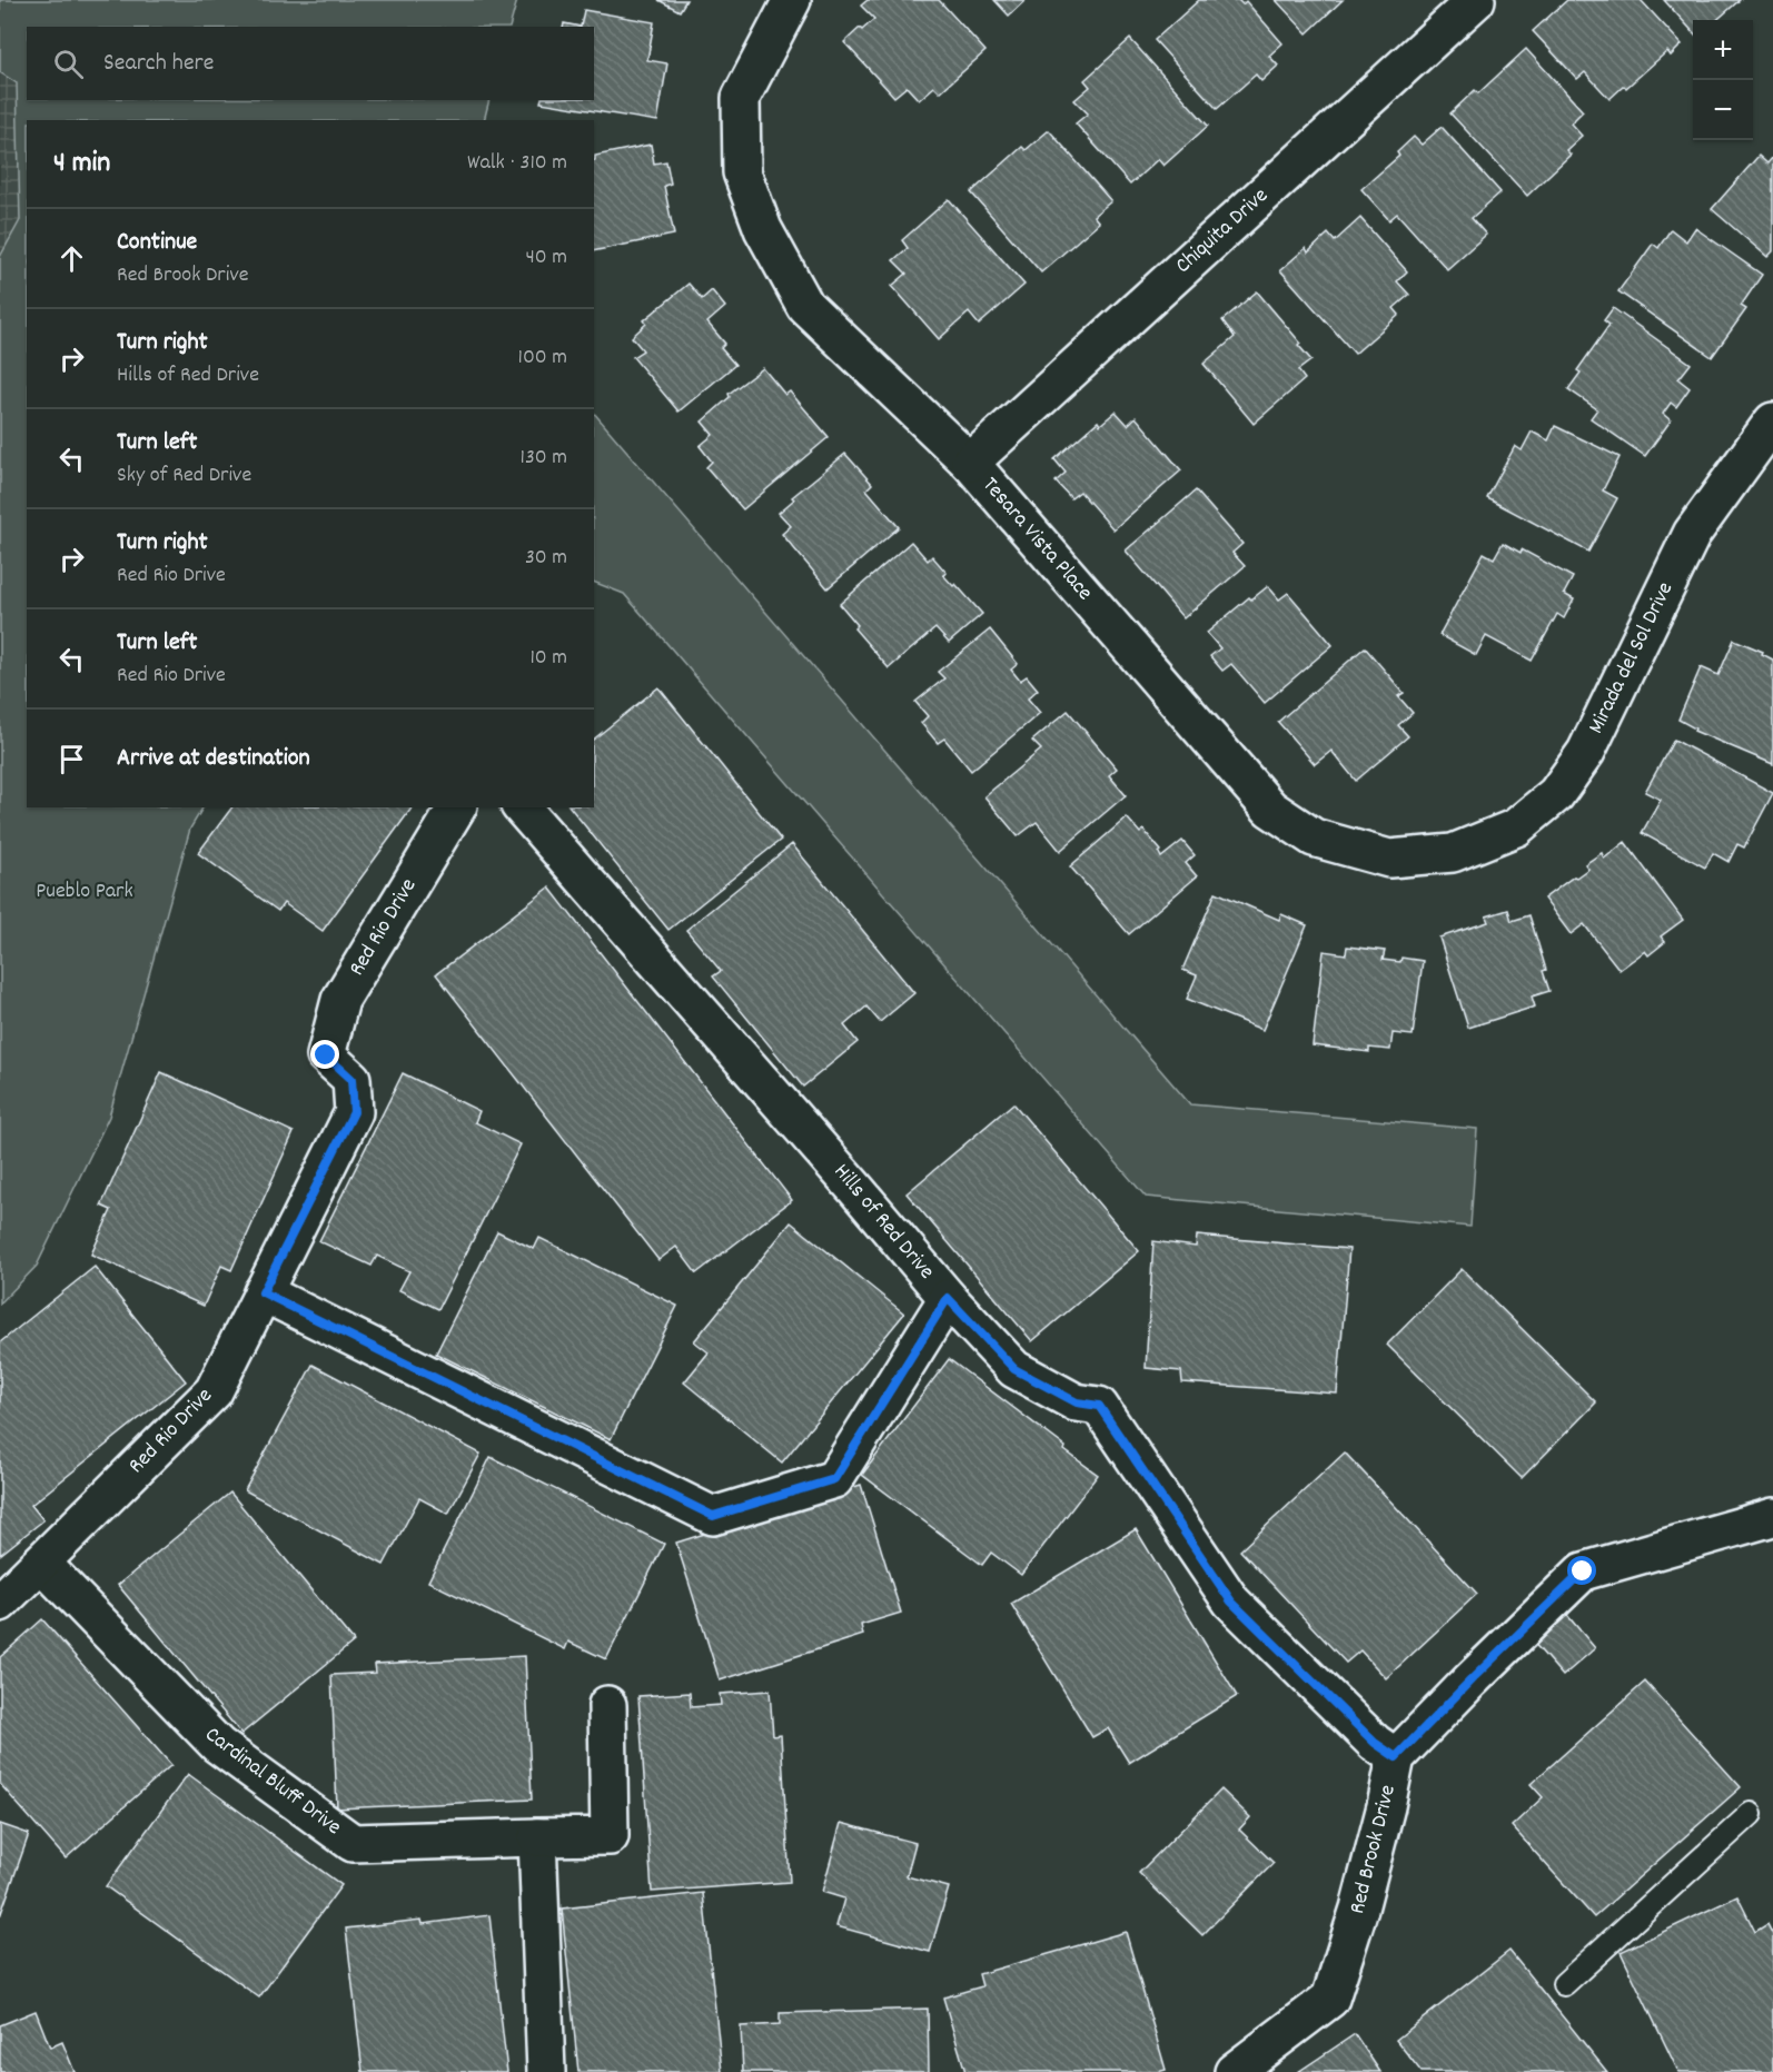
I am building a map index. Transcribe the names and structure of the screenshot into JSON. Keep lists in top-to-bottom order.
{
  "streets": {
    "street": [
      "Chiquita Drive",
      "Tesara Vista Place",
      "Mirada del Sol Drive",
      "Red Rio Drive",
      "Hills of Red Drive",
      "Cardinal Bluff Drive",
      "Red Brook Drive"
    ]
  },
  "crossings": [
    ["Chiquita Drive", "Tesara Vista Place"],
    ["Tesara Vista Place", "Mirada del Sol Drive"],
    ["Red Rio Drive", "Cardinal Bluff Drive"],
    ["Hills of Red Drive", "Red Brook Drive"]
  ],
  "parks": ["Pueblo Park"],
  "page": {
    "map_buttons": ["+", "−"],
    "search": "Search here",
    "heading": ["4 min", "Walk · 310 m"],
    "list": [
      ["Continue", "Red Brook Drive", "40 m"],
      ["Turn right", "Hills of Red Drive", "100 m"],
      ["Turn left", "Sky of Red Drive", "130 m"],
      ["Turn right", "Red Rio Drive", "30 m"],
      ["Turn left", "Red Rio Drive", "10 m"],
      "Arrive at destination"
    ]
  }
}
